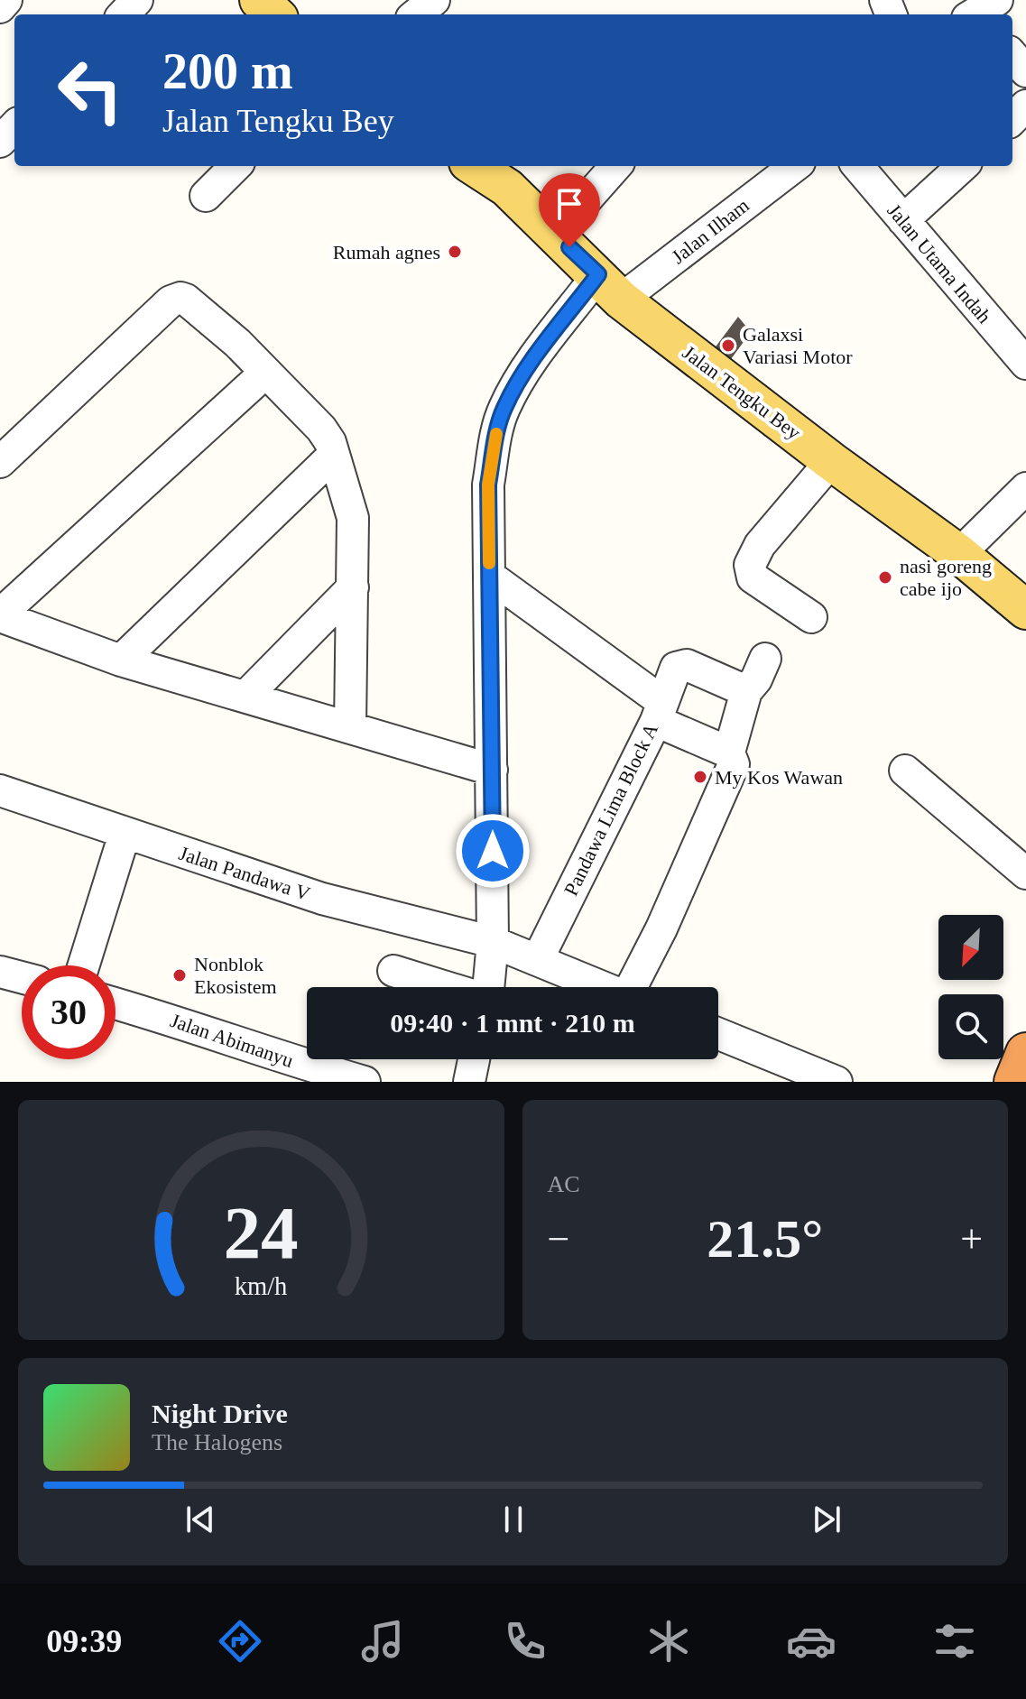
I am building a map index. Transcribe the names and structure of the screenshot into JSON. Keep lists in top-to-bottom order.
{
  "streets": {
    "main road": ["Jalan Tengku Bey"],
    "street": [
      "Jalan Ilham",
      "Jalan Utama Indah",
      "Pandawa Lima Block A",
      "Jalan Pandawa V",
      "Jalan Abimanyu"
    ]
  },
  "crossings": [
    ["Jalan Ilham", "Jalan Tengku Bey"],
    ["Jalan Ilham", "Jalan Pandawa V"],
    ["Pandawa Lima Block A", "Jalan Pandawa V"]
  ],
  "places": [
    "Rumah agnes",
    "Galaxsi Variasi Motor",
    "nasi goreng cabe ijo",
    "My Kos Wawan",
    "Nonblok Ekosistem"
  ],
  "north": "bottom left",
  "page": {
    "turn": ["200 m", "Jalan Tengku Bey"],
    "limit": "30",
    "trip": "09:40 · 1 mnt · 210 m",
    "tile": "AC",
    "heat": ["−", "21.5°", "+"],
    "song": ["Night Drive", "The Halogens"],
    "tabs": "09:39",
    "gauge": ["24", "km/h"]
  }
}
